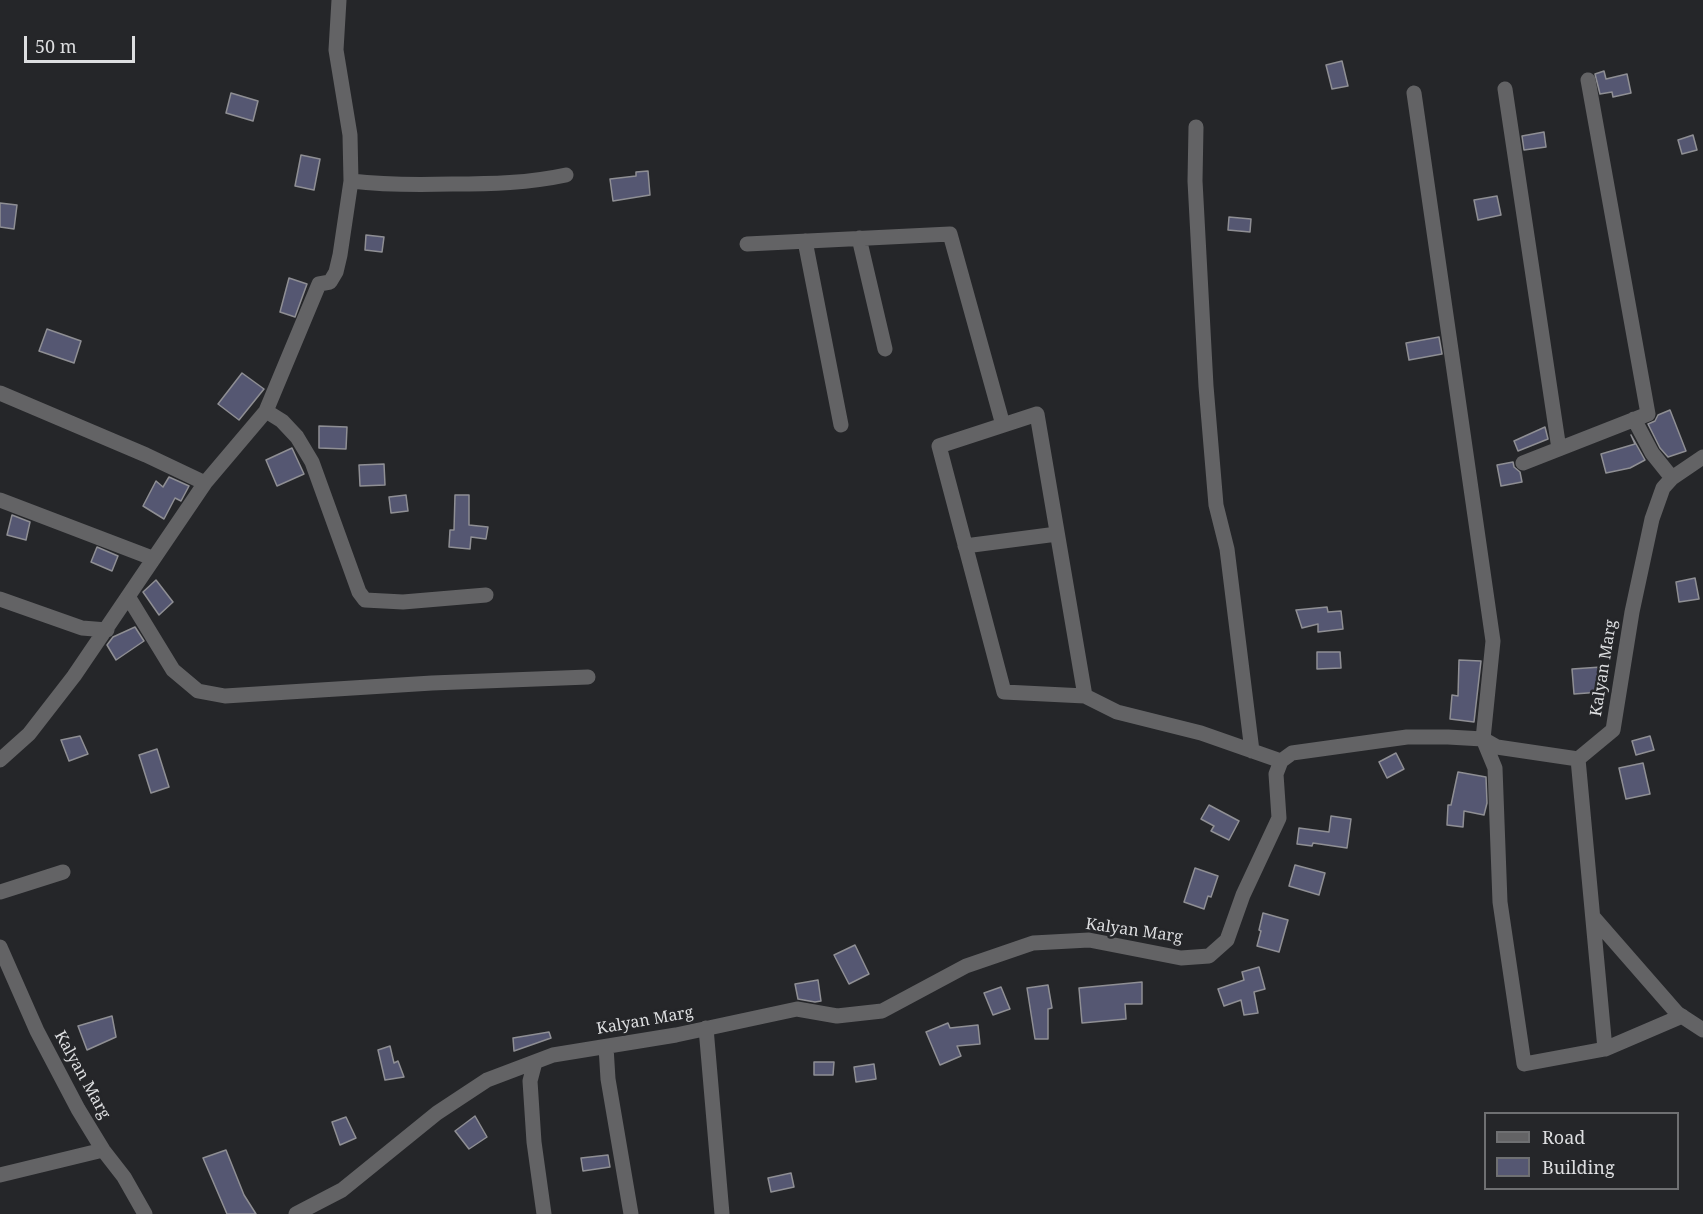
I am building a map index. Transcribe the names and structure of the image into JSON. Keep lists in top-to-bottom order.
{
  "streets": {
    "street": ["Kalyan Marg"]
  },
  "legend": ["Road", "Building"],
  "scale_bar": "50 m"
}
